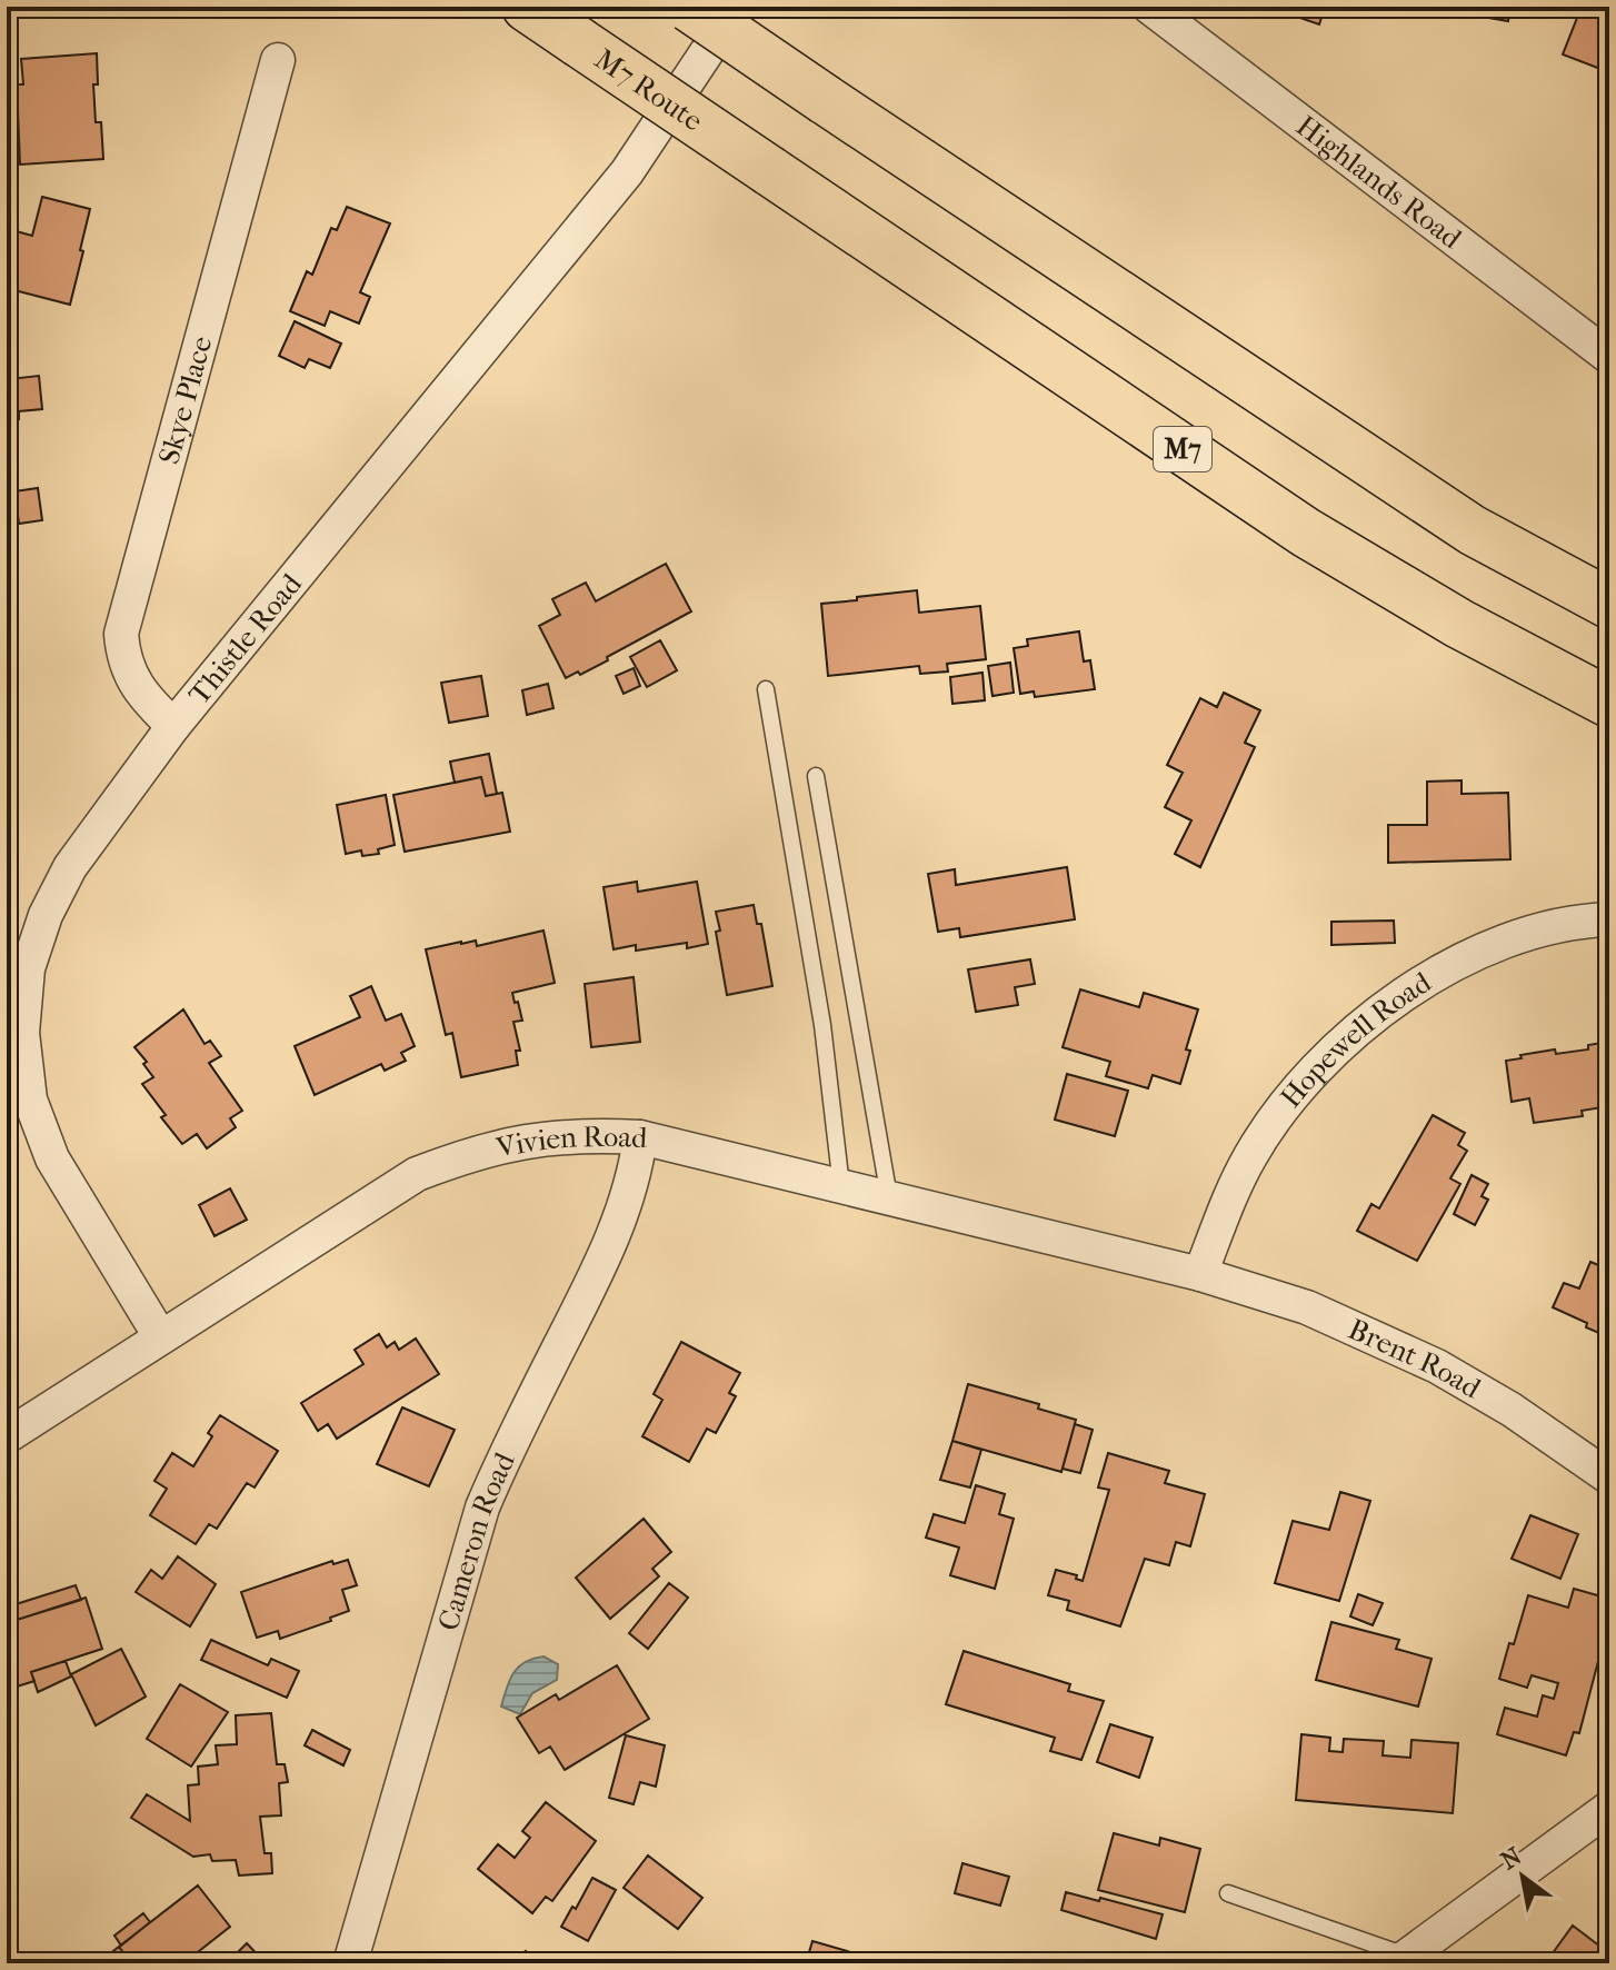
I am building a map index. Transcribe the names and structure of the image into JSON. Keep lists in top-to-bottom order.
{
  "streets": {
    "highway": ["M7 Route", "M7"],
    "street": [
      "Highlands Road",
      "Skye Place",
      "Thistle Road",
      "Hopewell Road",
      "Vivien Road",
      "Brent Road",
      "Cameron Road"
    ]
  },
  "crossings": [
    ["Skye Place", "Thistle Road"],
    ["Thistle Road", "Vivien Road"],
    ["Hopewell Road", "Vivien Road"],
    ["Hopewell Road", "Brent Road"],
    ["Vivien Road", "Brent Road"],
    ["Vivien Road", "Cameron Road"]
  ],
  "north": "top left"
}
